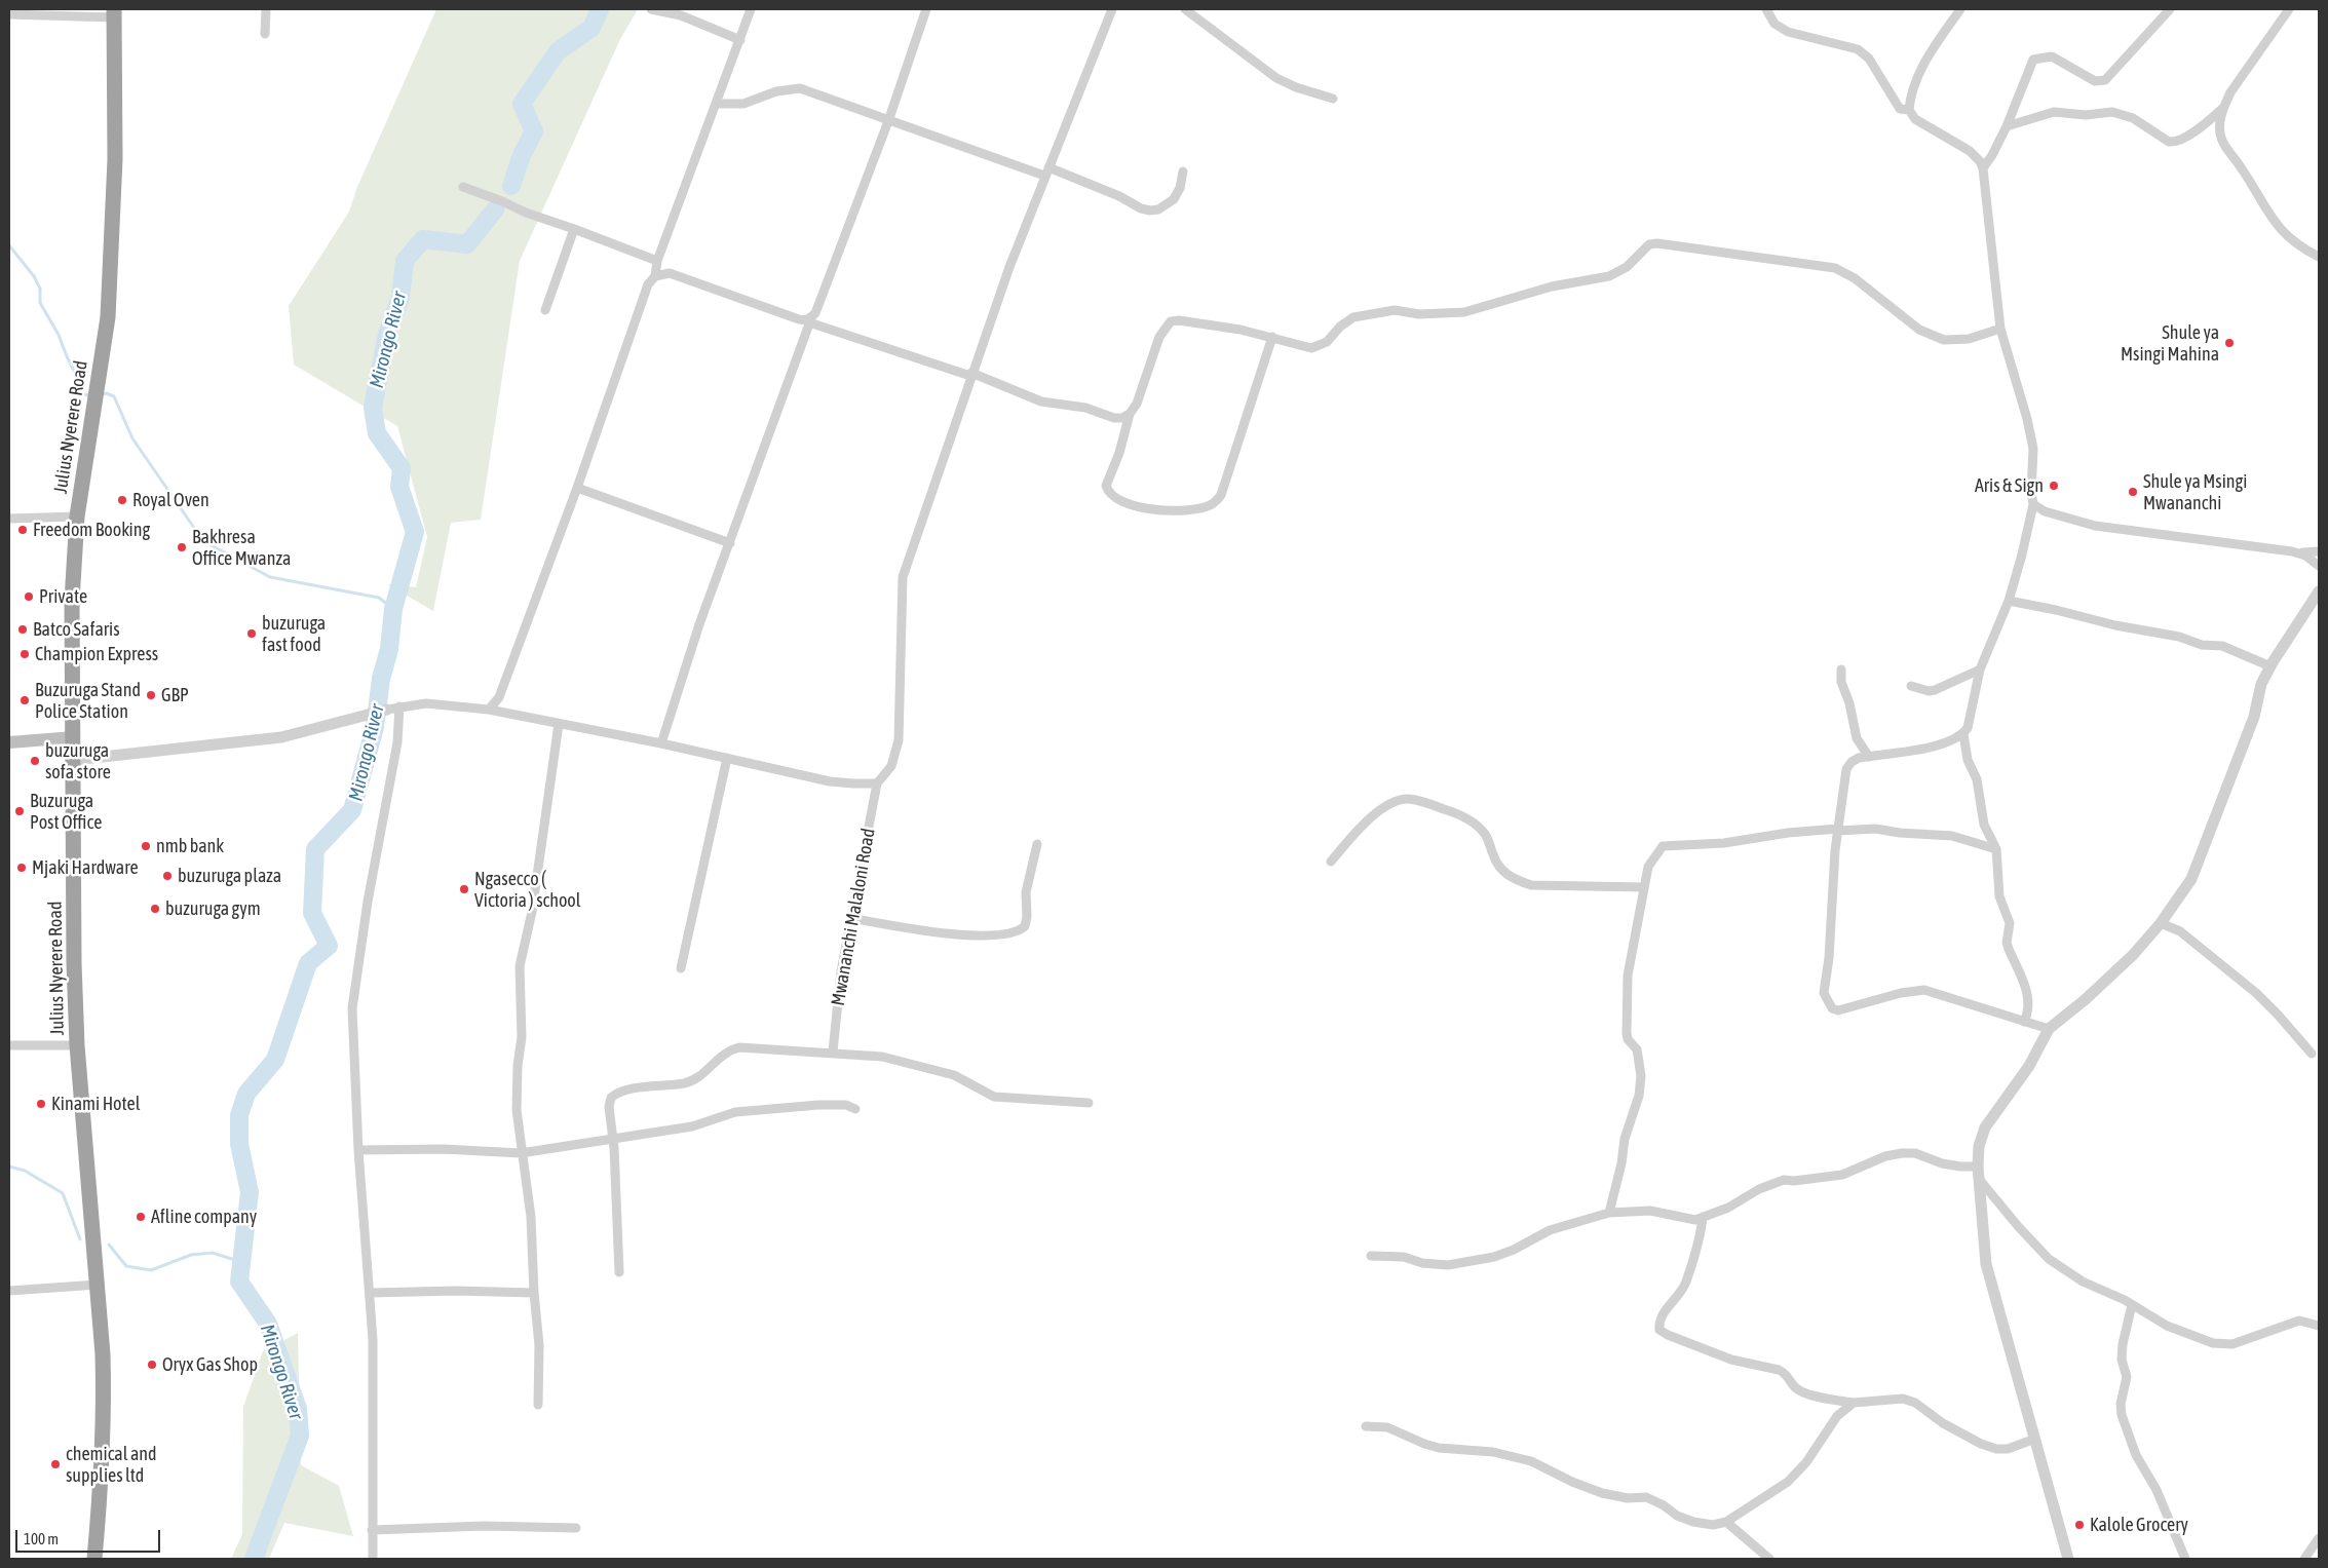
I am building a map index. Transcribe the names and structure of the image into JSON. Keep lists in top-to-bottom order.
{
  "streets": {
    "highway": ["Julius Nyerere Road"],
    "street": ["Mwananchi Malaloni Road"]
  },
  "water": ["Mirongo River"],
  "places": [
    "Shule ya Msingi Mahina",
    "Aris & Sign",
    "Shule ya Msingi Mwananchi",
    "Royal Oven",
    "Freedom Booking",
    "Bakhresa Office Mwanza",
    "Private",
    "Batco Safaris",
    "buzuruga fast food",
    "Champion Express",
    "GBP",
    "Buzuruga Stand Police Station",
    "buzuruga sofa store",
    "Buzuruga Post Office",
    "nmb bank",
    "Mjaki Hardware",
    "buzuruga plaza",
    "Ngasecco ( Victoria ) school",
    "buzuruga gym",
    "Kinami Hotel",
    "Afline company",
    "Oryx Gas Shop",
    "chemical and supplies ltd",
    "Kalole Grocery"
  ],
  "scale_bar": "100 m"
}
